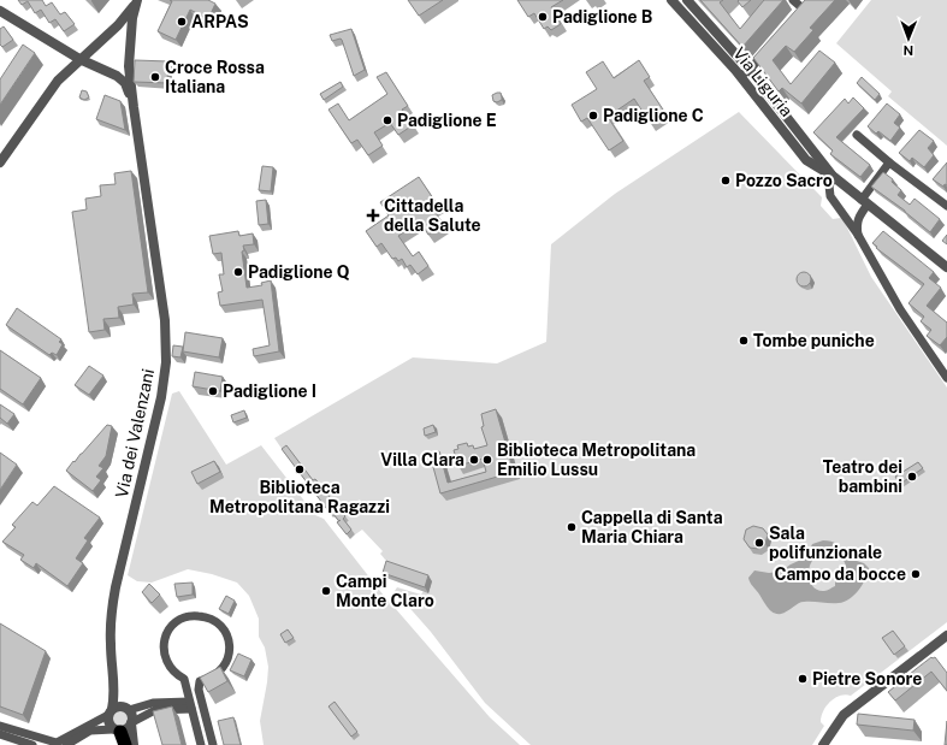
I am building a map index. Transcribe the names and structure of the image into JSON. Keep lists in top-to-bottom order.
{
  "streets": {
    "street": ["Via Liguria", "Via dei Valenzani"]
  },
  "places": {
    "other": [
      "Padiglione B",
      "ARPAS",
      "Croce Rossa Italiana",
      "Padiglione C",
      "Padiglione E",
      "Pozzo Sacro",
      "Padiglione Q",
      "Tombe puniche",
      "Padiglione I",
      "Villa Clara",
      "Biblioteca Metropolitana Emilio Lussu",
      "Biblioteca Metropolitana Ragazzi",
      "Teatro dei bambini",
      "Cappella di Santa Maria Chiara",
      "Sala polifunzionale",
      "Campo da bocce",
      "Campi Monte Claro",
      "Pietre Sonore"
    ],
    "health": ["Cittadella della Salute"]
  },
  "north": "bottom"
}
